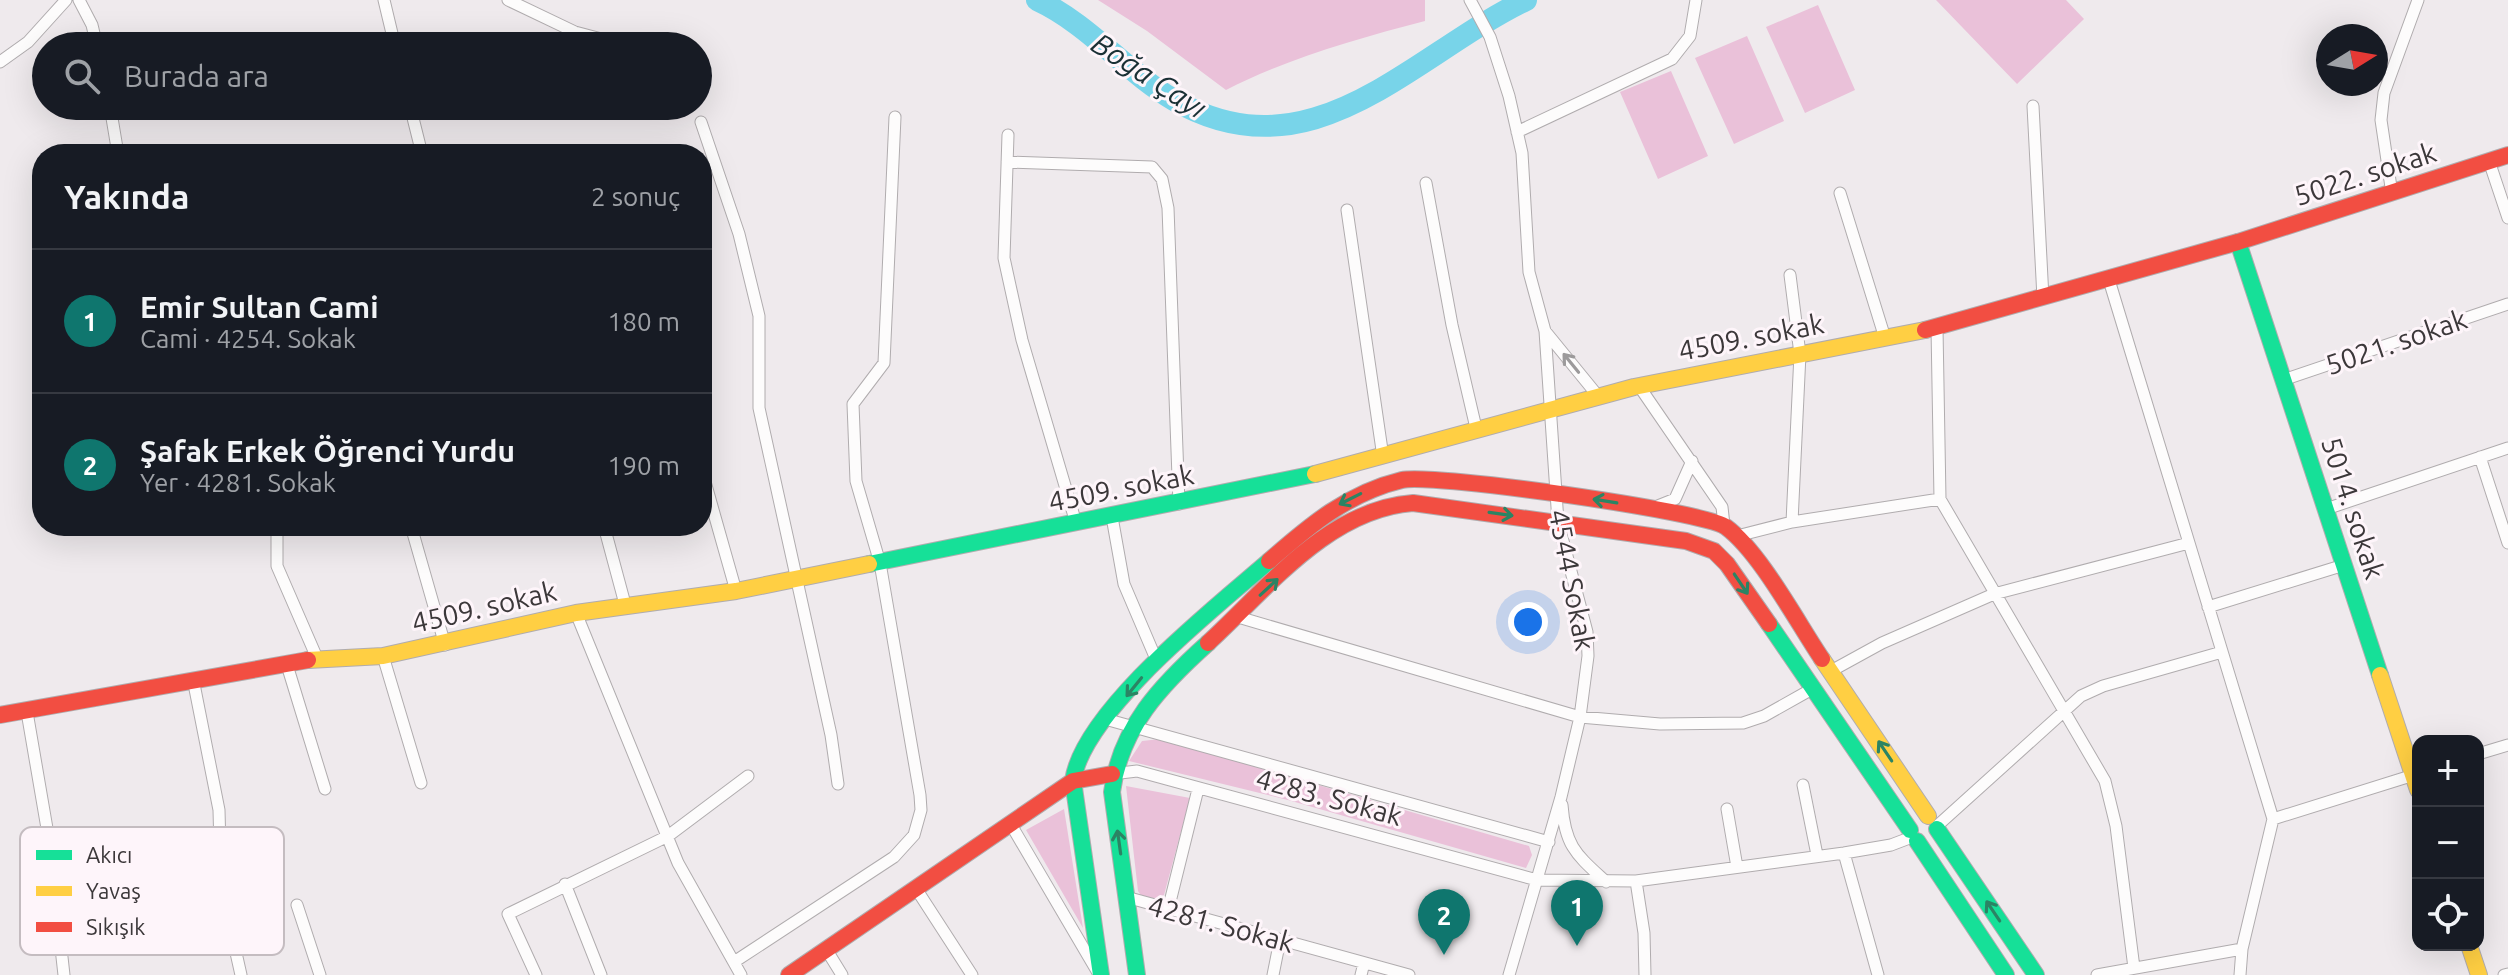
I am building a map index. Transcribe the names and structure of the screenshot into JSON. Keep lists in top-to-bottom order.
{
  "streets": {
    "street": [
      "5022. sokak",
      "4509. sokak",
      "5021. sokak",
      "5014. sokak",
      "4544 Sokak",
      "4283. Sokak",
      "4281. Sokak"
    ]
  },
  "crossings": [
    ["5022. sokak", "4509. sokak"],
    ["5022. sokak", "5014. sokak"],
    ["4509. sokak", "5014. sokak"],
    ["4509. sokak", "4544 Sokak"],
    ["5021. sokak", "5014. sokak"],
    ["4544 Sokak", "4283. Sokak"]
  ],
  "water": ["Boğa Çayı"],
  "legend": ["Akıcı", "Yavaş", "Sıkışık"],
  "north": "right",
  "page": {
    "search": "Burada ara",
    "heading": ["Yakında", "2 sonuç"],
    "list": [
      {
        "mark": "1",
        "name": "Emir Sultan Cami",
        "note": "Cami · 4254. Sokak",
        "value": "180 m"
      },
      {
        "mark": "2",
        "name": "Şafak Erkek Öğrenci Yurdu",
        "note": "Yer · 4281. Sokak",
        "value": "190 m"
      }
    ],
    "map_buttons": ["+", "−"],
    "pins": ["1", "2"]
  }
}
